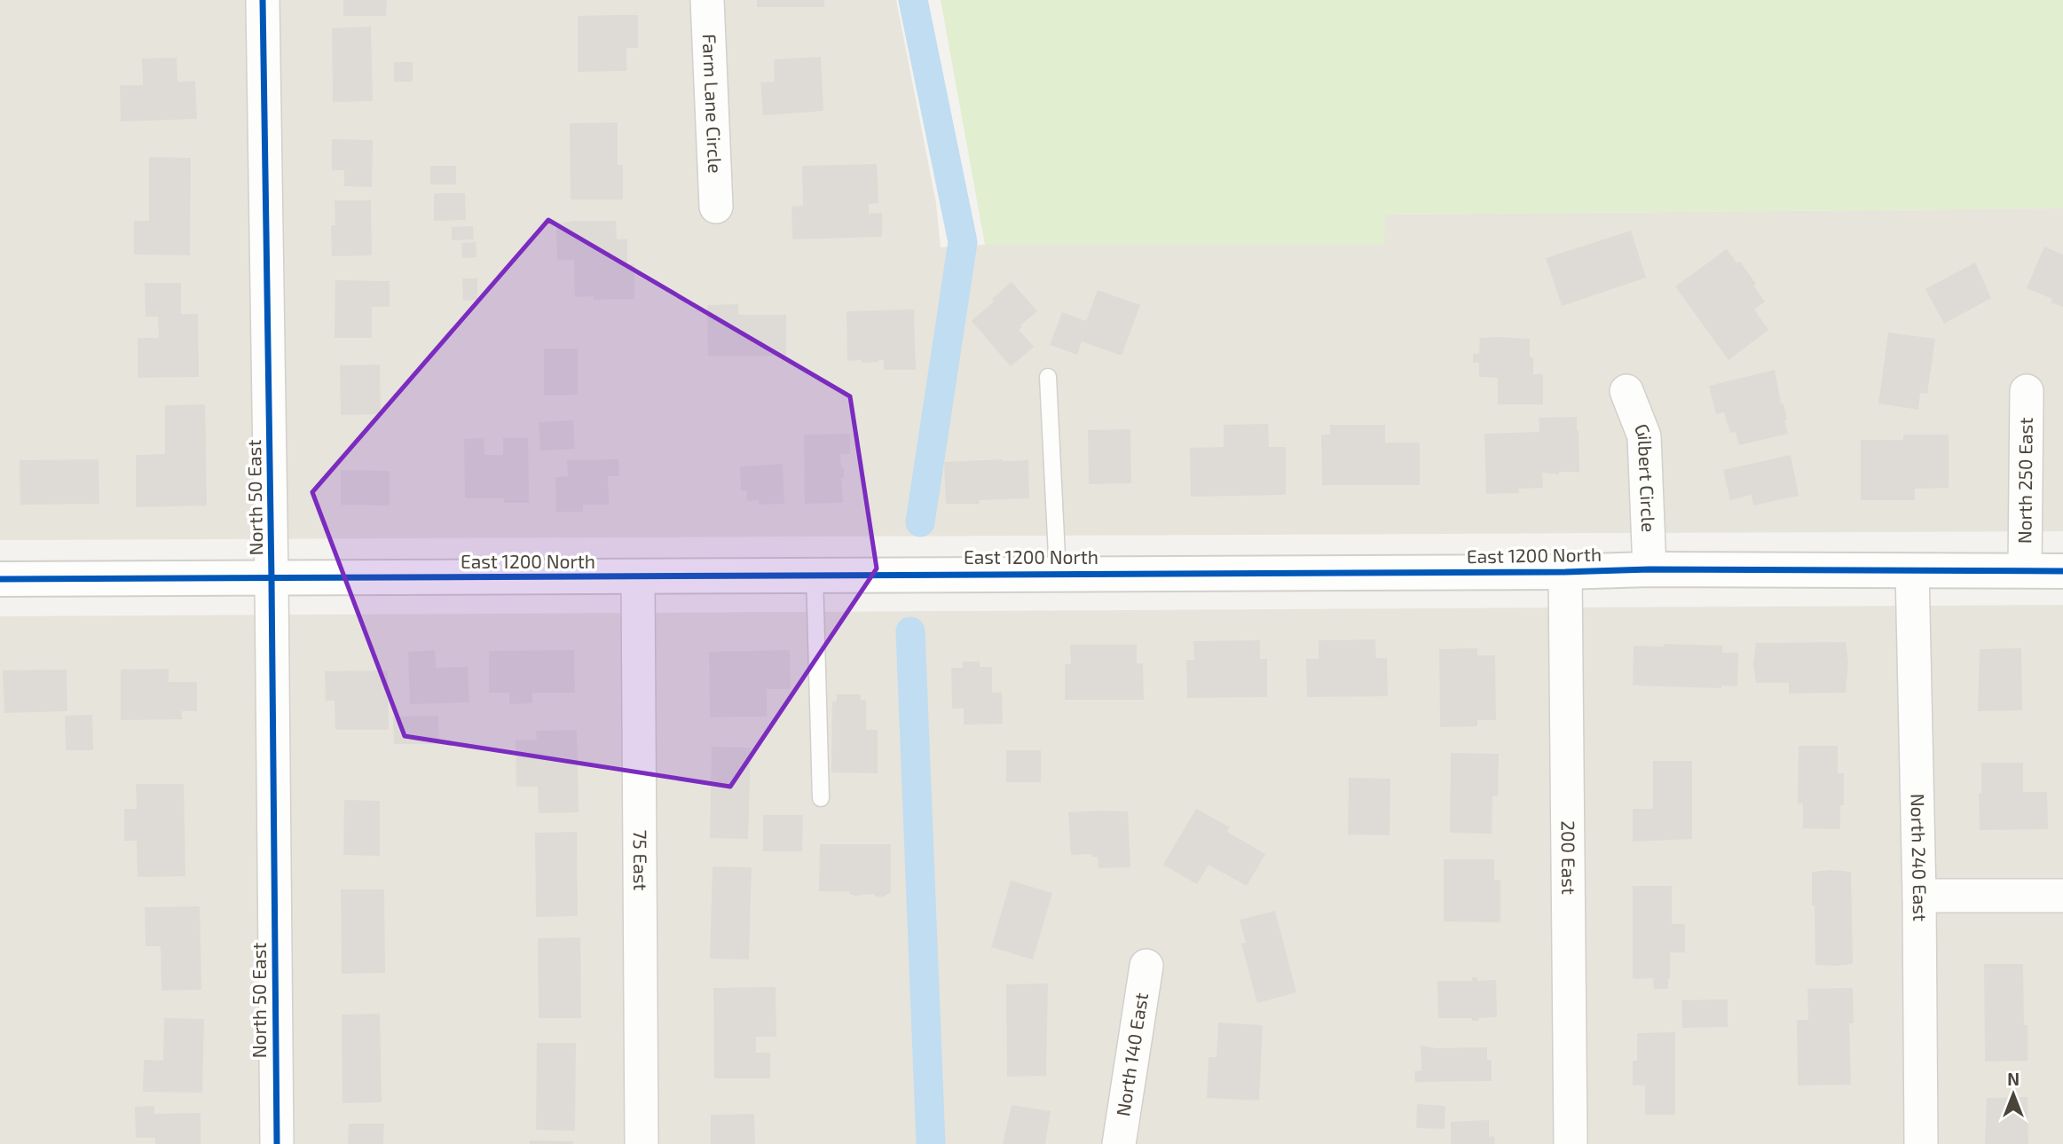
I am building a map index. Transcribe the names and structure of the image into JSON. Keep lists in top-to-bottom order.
{
  "streets": {
    "street": [
      "Farm Lane Circle",
      "Gilbert Circle",
      "North 250 East",
      "North 50 East",
      "East 1200 North",
      "North 240 East",
      "200 East",
      "75 East",
      "North 140 East"
    ]
  },
  "crossings": [
    ["Gilbert Circle", "East 1200 North"],
    ["North 250 East", "East 1200 North"],
    ["North 50 East", "East 1200 North"],
    ["East 1200 North", "North 240 East"],
    ["East 1200 North", "200 East"],
    ["East 1200 North", "75 East"]
  ],
  "north": "top"
}
